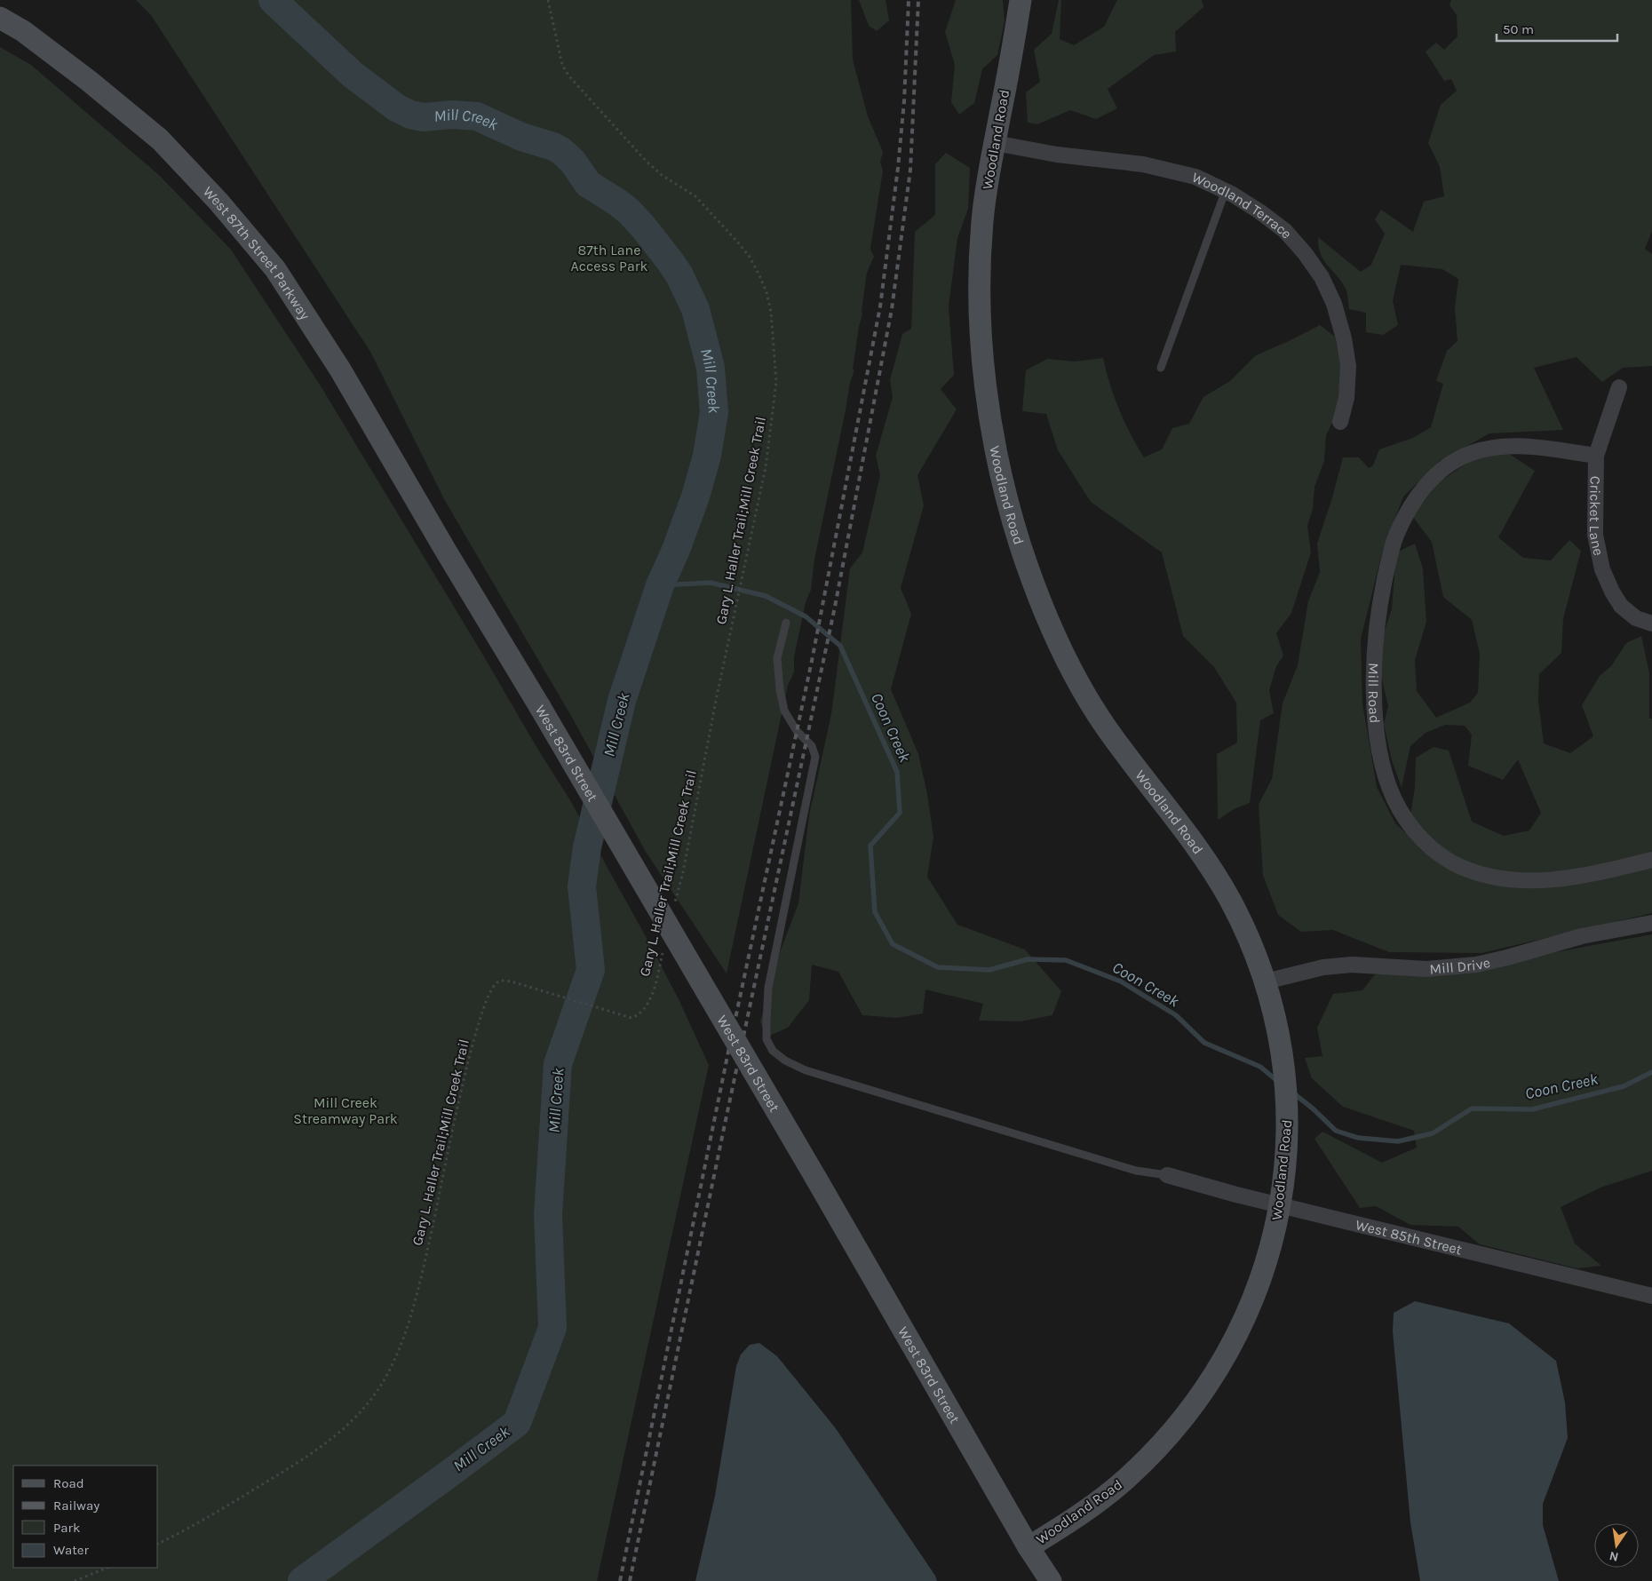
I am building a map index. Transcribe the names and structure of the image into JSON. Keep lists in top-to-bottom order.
{
  "streets": {
    "main road": ["Woodland Road", "West 87th Street Parkway", "West 83rd Street"],
    "street": [
      "Woodland Terrace",
      "Cricket Lane",
      "Mill Road",
      "Mill Drive",
      "West 85th Street"
    ],
    "path": ["Gary L. Haller Trail;Mill Creek Trail"]
  },
  "crossings": [
    ["Woodland Road", "Woodland Terrace"],
    ["Woodland Road", "West 83rd Street"],
    ["Woodland Road", "Mill Drive"],
    ["Woodland Road", "West 85th Street"],
    ["West 87th Street Parkway", "West 83rd Street"],
    ["Cricket Lane", "Mill Road"]
  ],
  "water": ["Mill Creek", "Coon Creek"],
  "parks": ["87th Lane Access Park", "Mill Creek Streamway Park"],
  "legend": [
    "Road",
    "Railway",
    "Park",
    "Water"
  ],
  "scale_bar": "50 m",
  "north": "bottom"
}
